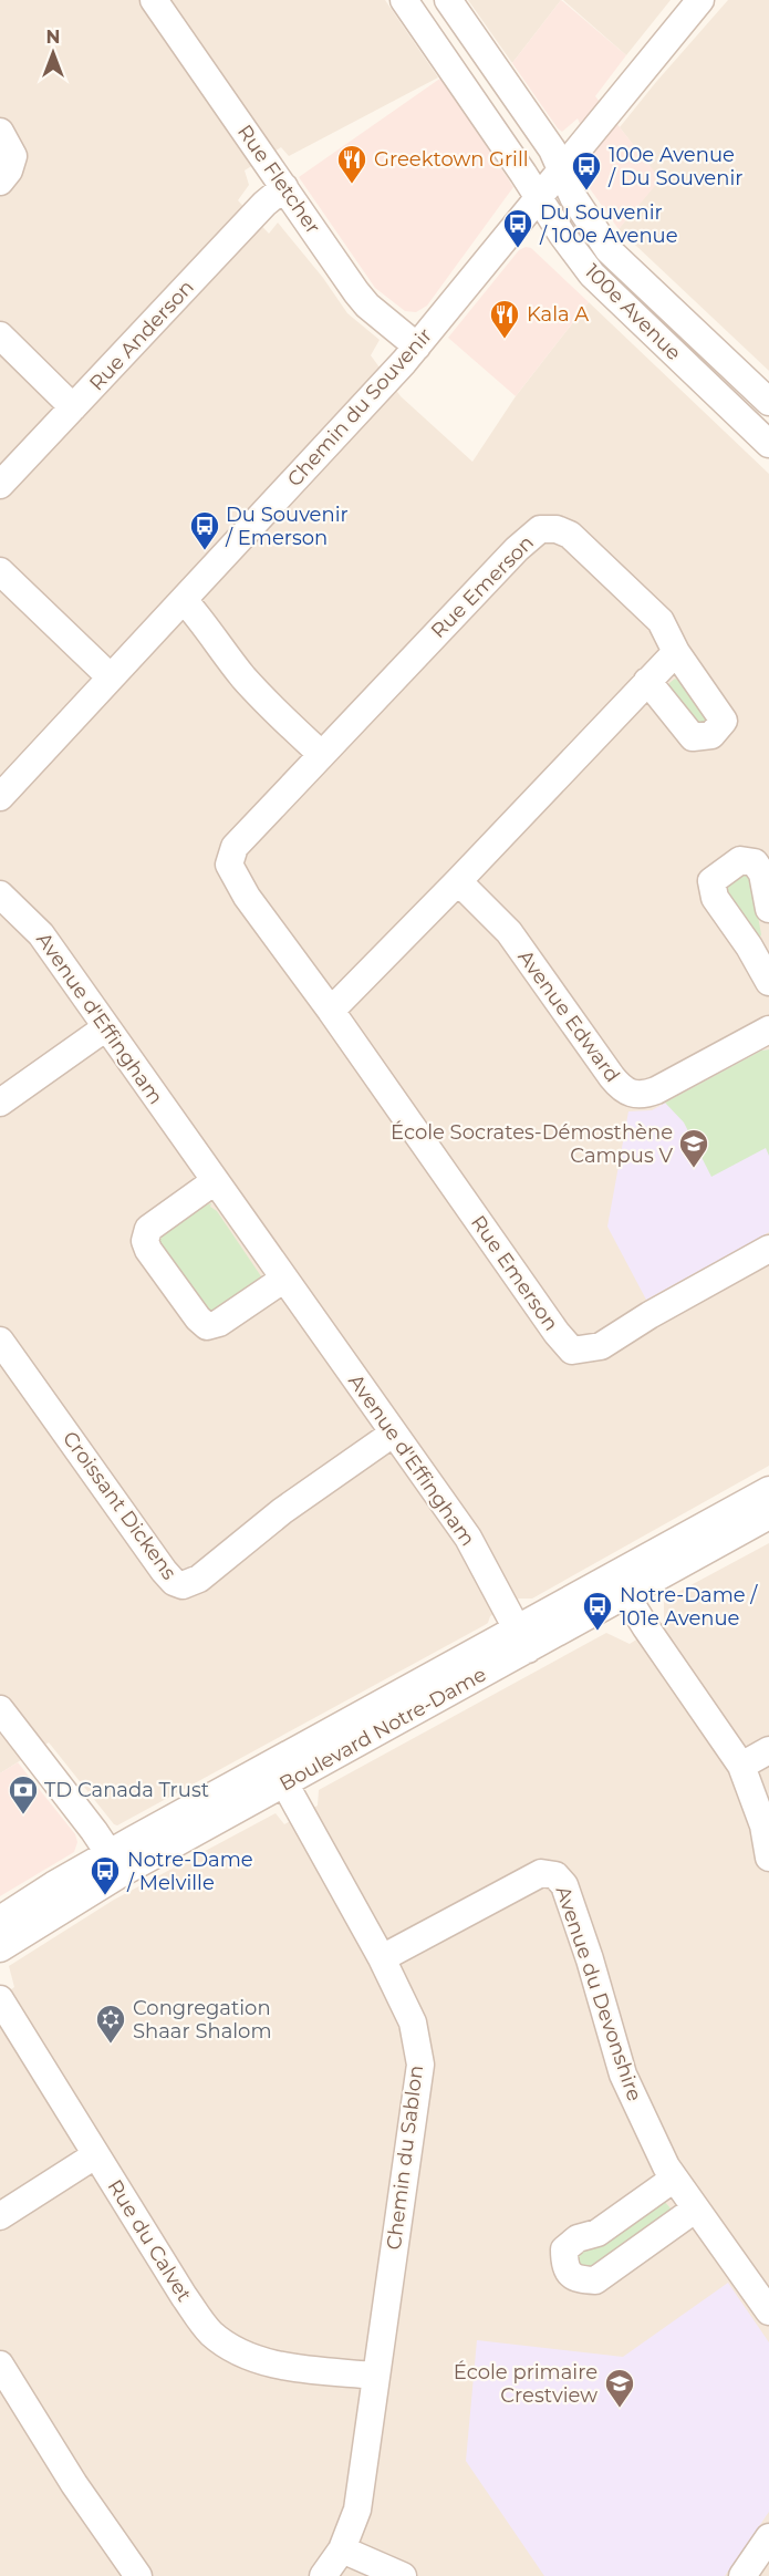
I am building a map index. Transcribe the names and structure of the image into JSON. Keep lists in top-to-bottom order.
{
  "streets": {
    "street": [
      "Rue Fletcher",
      "100e Avenue",
      "Rue Anderson",
      "Chemin du Souvenir",
      "Rue Emerson",
      "Avenue Edward",
      "Avenue d'Effingham",
      "Croissant Dickens",
      "Boulevard Notre-Dame",
      "Avenue du Devonshire",
      "Chemin du Sablon",
      "Rue du Calvet"
    ]
  },
  "crossings": [
    ["Rue Fletcher", "Rue Anderson"],
    ["Rue Fletcher", "Chemin du Souvenir"],
    ["100e Avenue", "Chemin du Souvenir"],
    ["Avenue d'Effingham", "Croissant Dickens"],
    ["Avenue d'Effingham", "Boulevard Notre-Dame"],
    ["Boulevard Notre-Dame", "Chemin du Sablon"],
    ["Avenue du Devonshire", "Chemin du Sablon"],
    ["Chemin du Sablon", "Rue du Calvet"]
  ],
  "places": {
    "restaurant": ["Greektown Grill", "Kala A"],
    "bus stop": [
      "100e Avenue / Du Souvenir",
      "Du Souvenir / 100e Avenue",
      "Du Souvenir / Emerson",
      "Notre-Dame / 101e Avenue",
      "Notre-Dame / Melville"
    ],
    "school or university": ["École Socrates-Démosthène Campus V", "École primaire Crestview"],
    "bank": ["TD Canada Trust"],
    "synagogue": ["Congregation Shaar Shalom"]
  },
  "north": "top"
}
